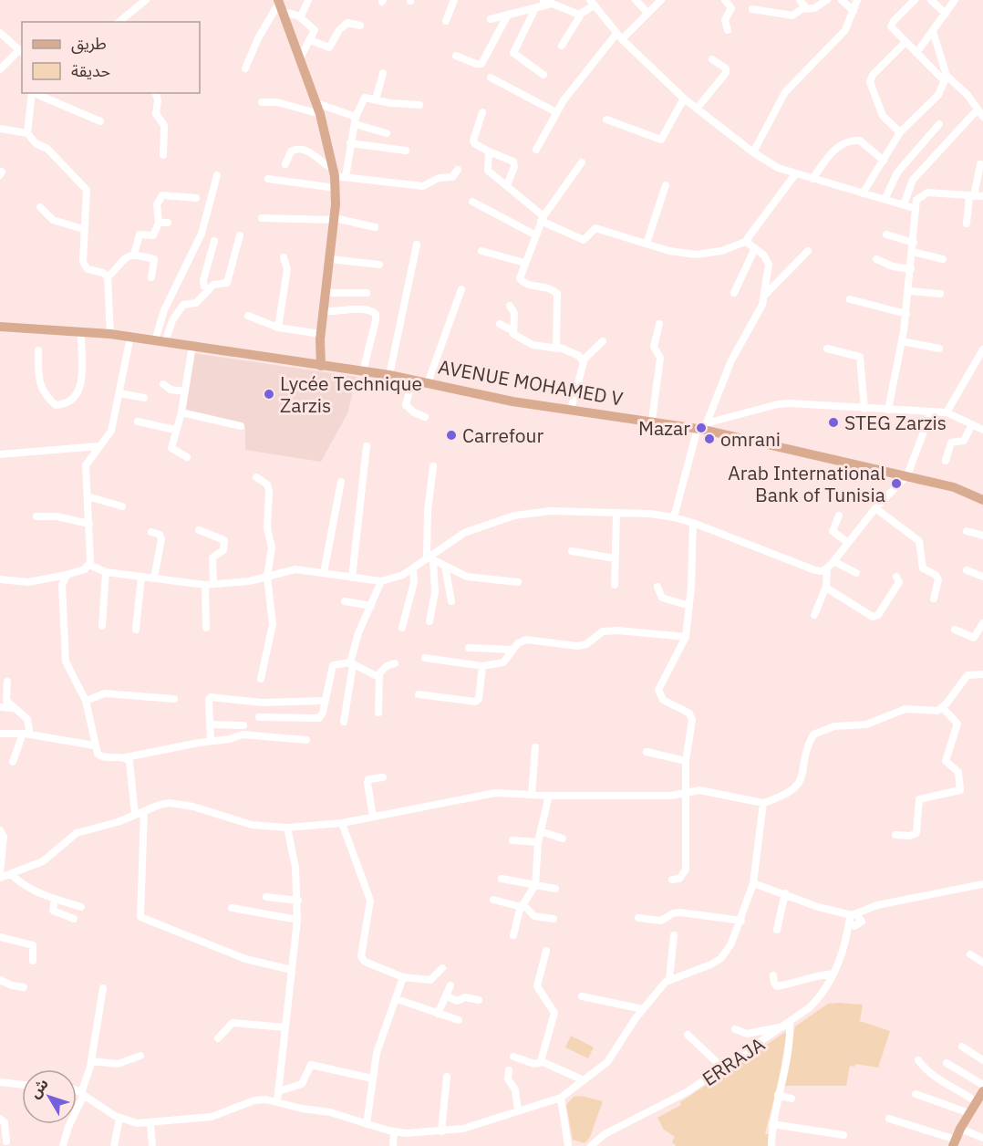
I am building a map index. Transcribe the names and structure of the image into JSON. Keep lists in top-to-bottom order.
{
  "streets": {
    "main road": ["AVENUE MOHAMED V"],
    "street": ["ERRAJA"]
  },
  "places": [
    "Lycée Technique Zarzis",
    "STEG Zarzis",
    "Mazar",
    "Carrefour",
    "omrani",
    "Arab International Bank of Tunisia"
  ],
  "legend": ["طريق", "حديقة"],
  "north": "top left"
}
